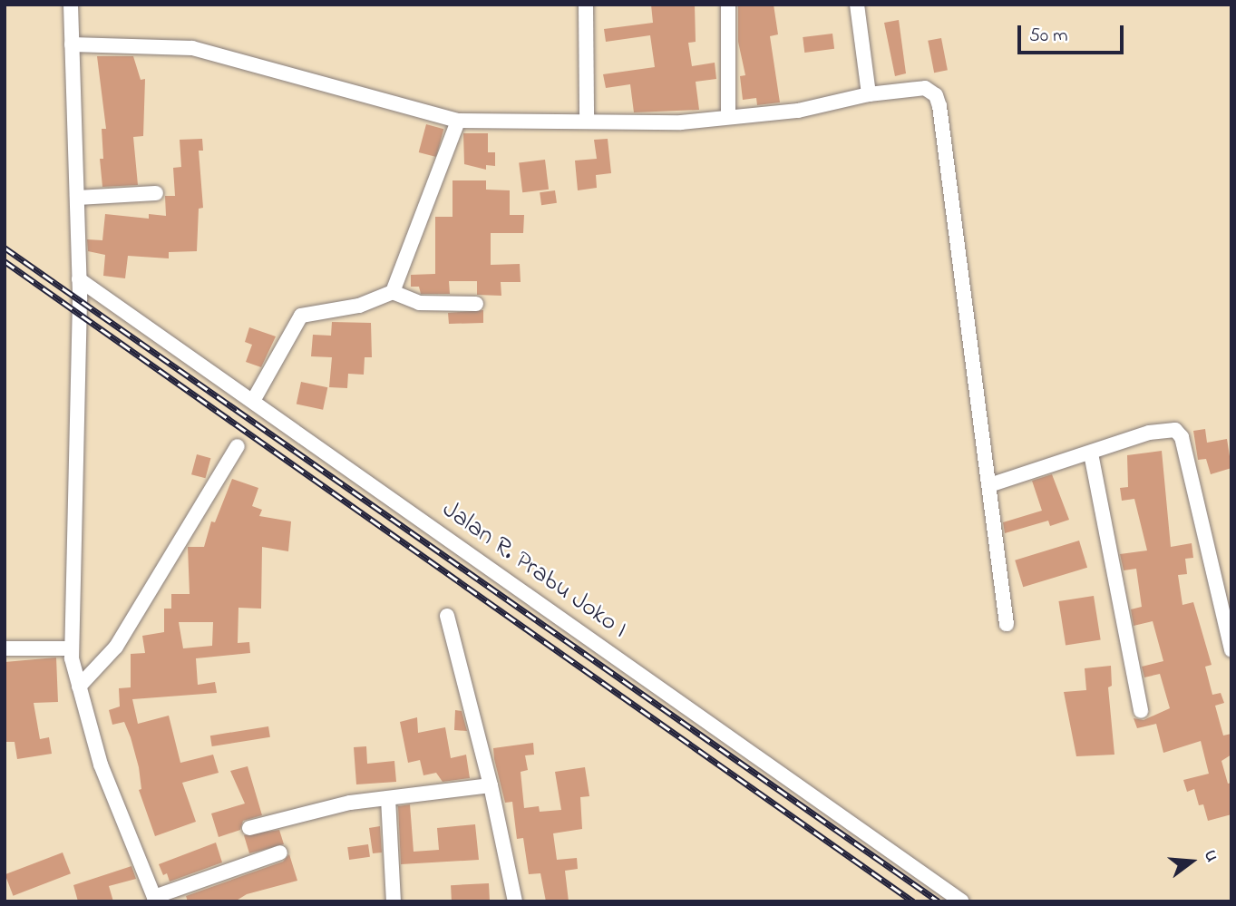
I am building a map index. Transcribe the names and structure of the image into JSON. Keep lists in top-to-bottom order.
{
  "streets": {
    "street": ["Jalan R. Prabu Joko I"]
  },
  "scale_bar": "50 m",
  "north": "right"
}
